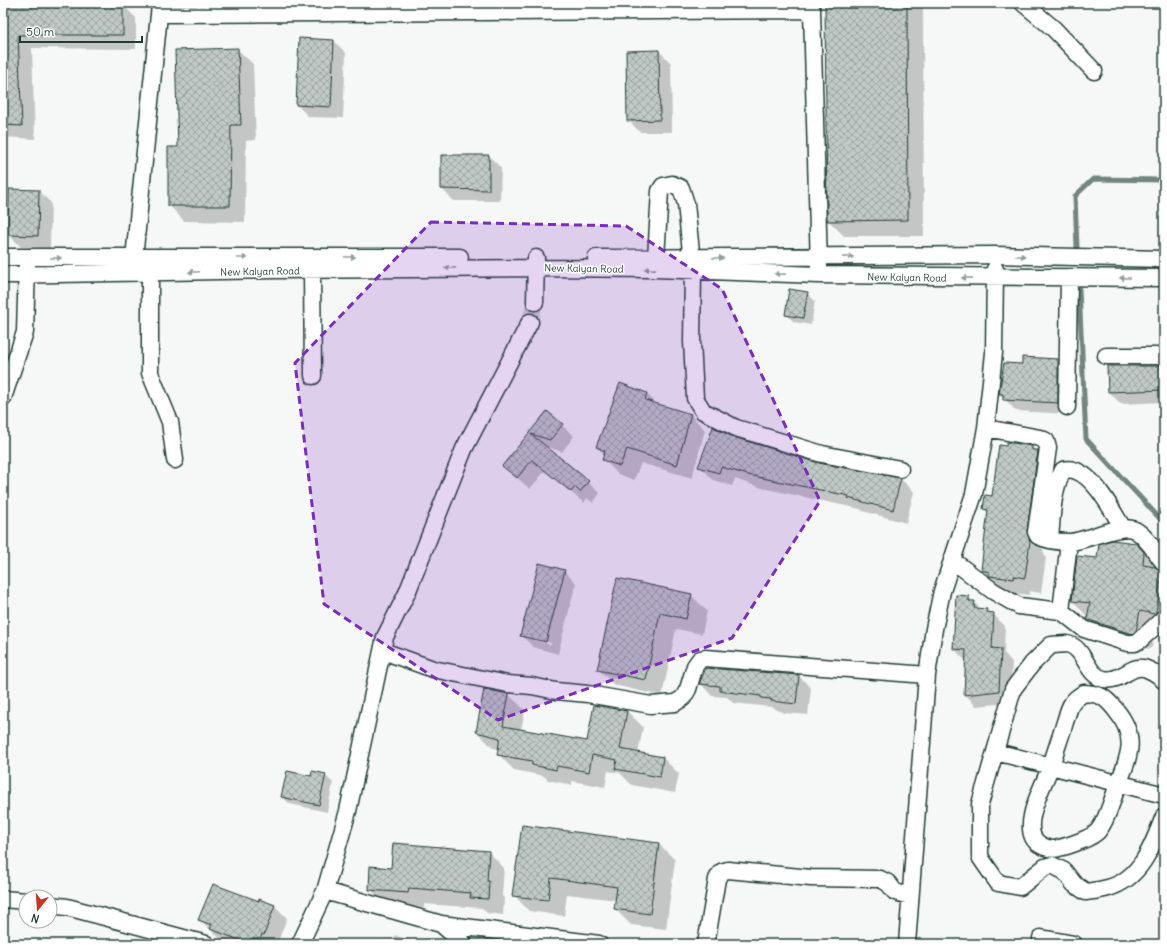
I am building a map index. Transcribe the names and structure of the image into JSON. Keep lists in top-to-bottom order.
{
  "streets": {
    "street": ["New Kalyan Road"]
  },
  "scale_bar": "50 m",
  "north": "bottom"
}
